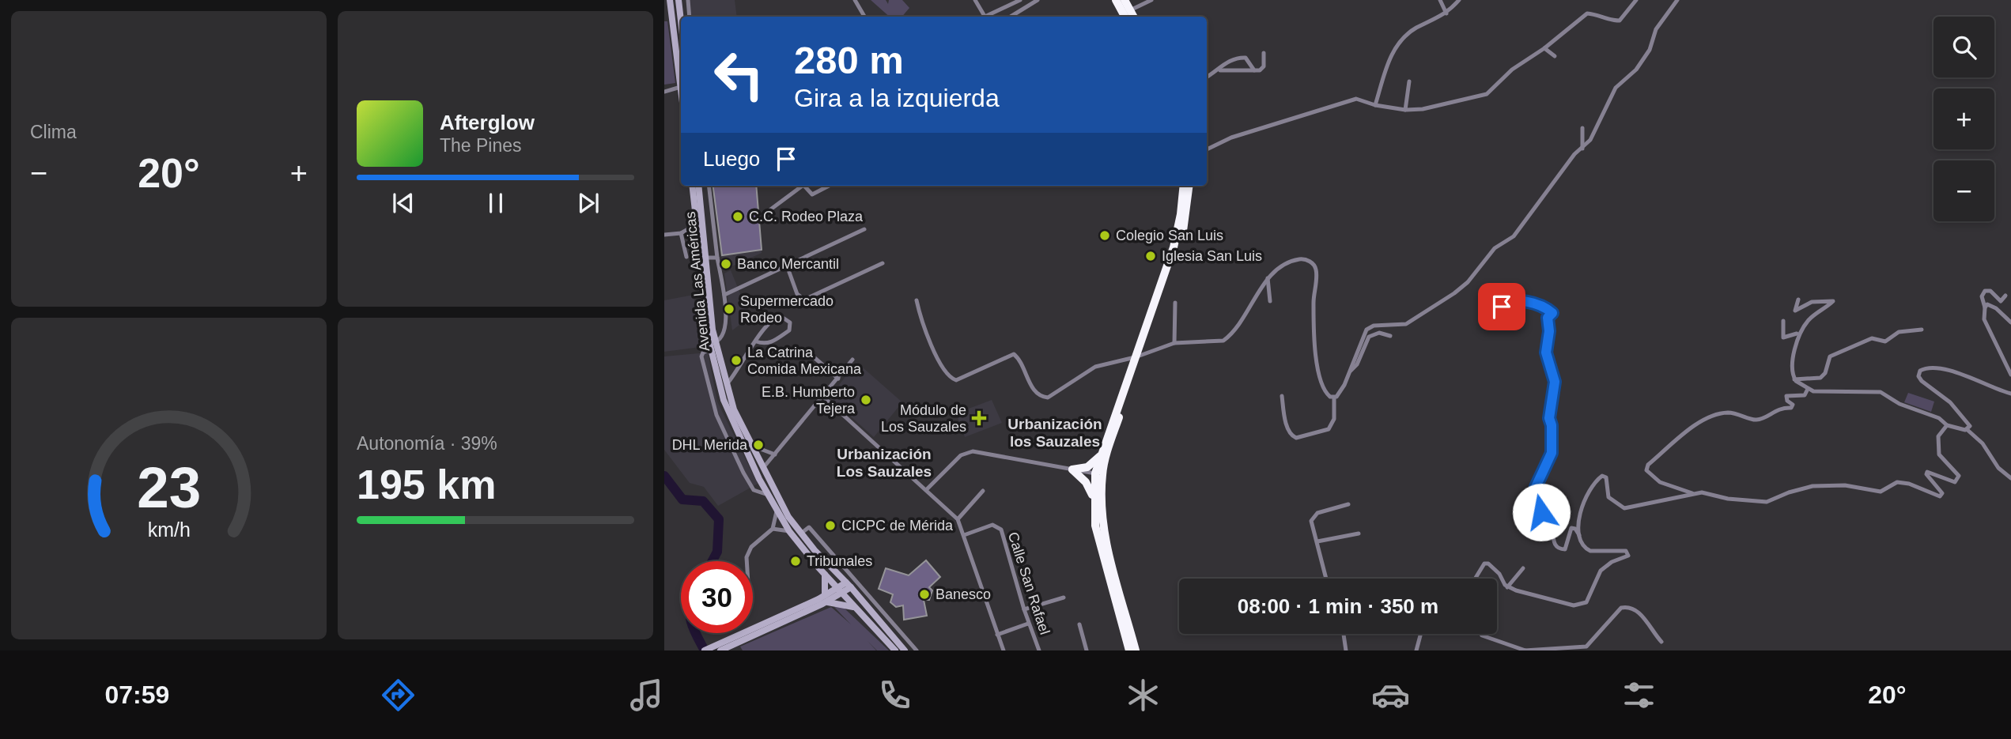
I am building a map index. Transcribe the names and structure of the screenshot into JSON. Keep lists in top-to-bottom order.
{
  "streets": {
    "street": ["Avenida Las Américas", "Calle San Rafael"]
  },
  "districts": ["Urbanización los Sauzales", "Urbanización Los Sauzales"],
  "places": {
    "other": [
      "C.C. Rodeo Plaza",
      "Colegio San Luis",
      "Iglesia San Luis",
      "Banco Mercantil",
      "Supermercado Rodeo",
      "La Catrina Comida Mexicana",
      "E.B. Humberto Tejera",
      "DHL Merida",
      "CICPC de Mérida",
      "Tribunales",
      "Banesco"
    ],
    "health": ["Módulo de Los Sauzales"]
  },
  "page": {
    "tile": [
      "Clima",
      ["Autonomía · 39%", "195 km"]
    ],
    "map_buttons": ["+", "−"],
    "turn": ["280 m", "Gira a la izquierda"],
    "song": ["Afterglow", "The Pines"],
    "then": "Luego",
    "heat": ["−", "20°", "+"],
    "limit": "30",
    "trip": "08:00 · 1 min · 350 m",
    "tabs": ["07:59", "20°"],
    "gauge": ["23", "km/h"]
  }
}
